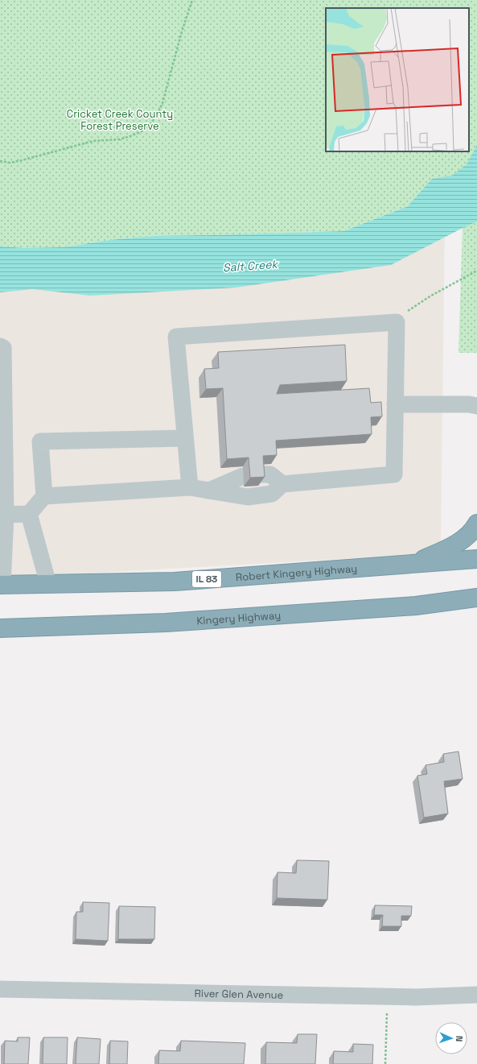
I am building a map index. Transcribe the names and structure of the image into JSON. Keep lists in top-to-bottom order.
{
  "streets": {
    "highway": ["Robert Kingery Highway", "IL 83", "Kingery Highway"],
    "street": ["River Glen Avenue"]
  },
  "water": ["Salt Creek"],
  "parks": ["Cricket Creek County Forest Preserve"],
  "north": "right"
}
